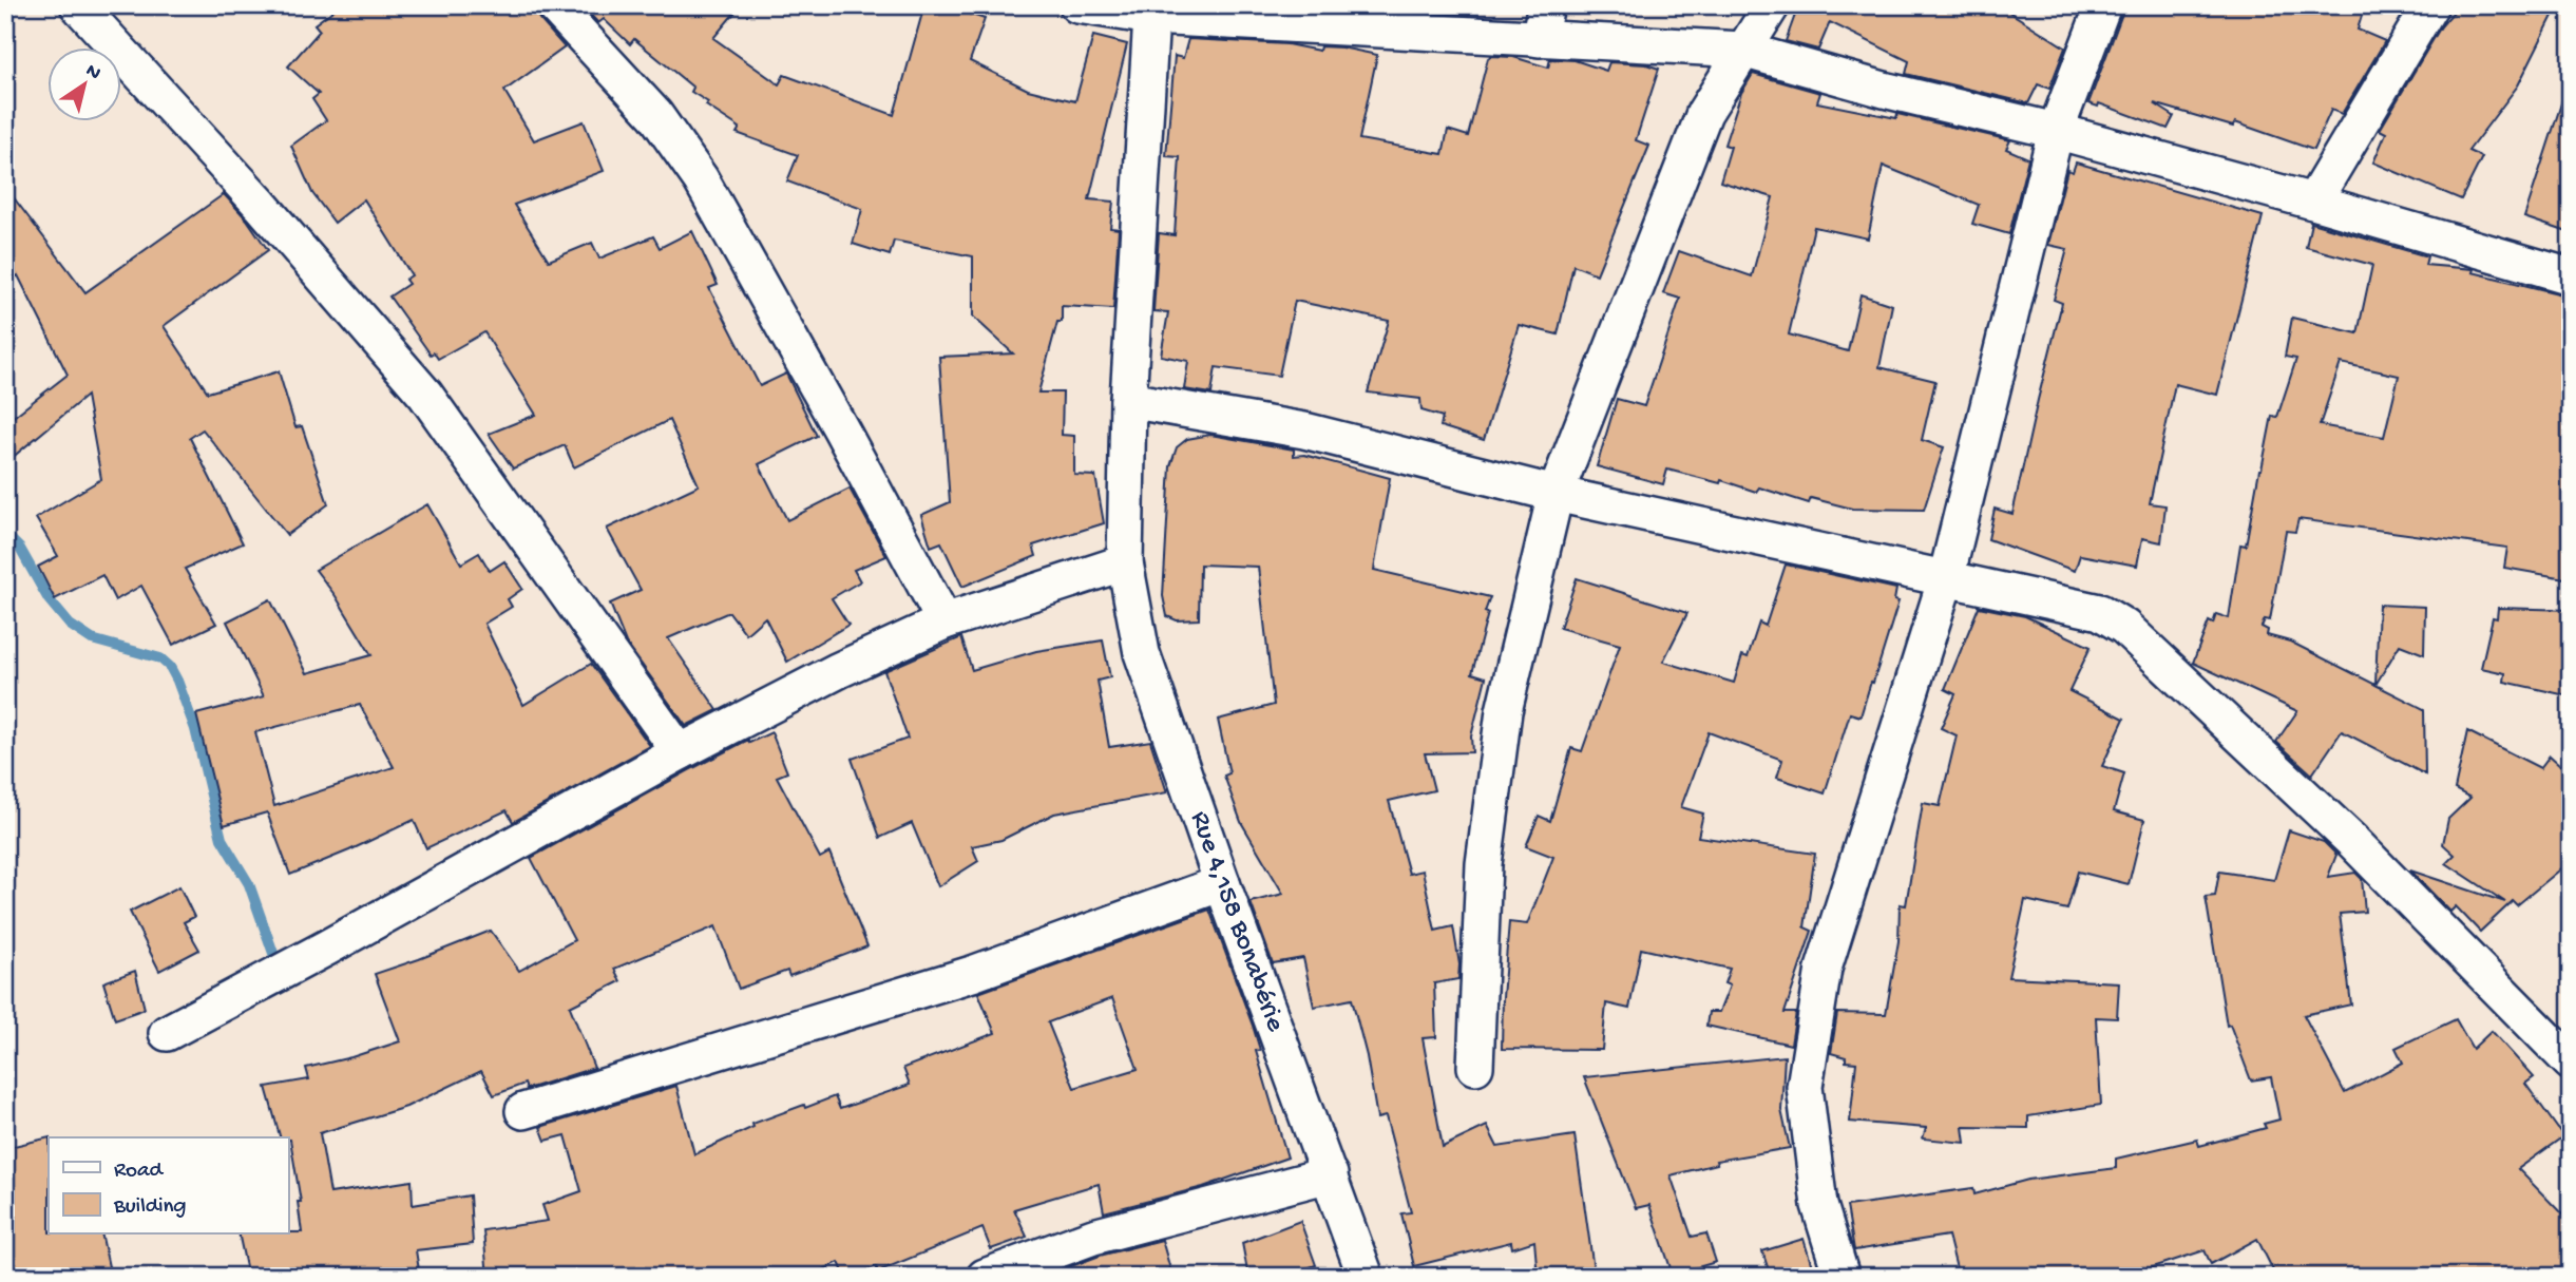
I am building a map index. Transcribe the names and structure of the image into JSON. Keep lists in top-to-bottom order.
{
  "streets": {
    "street": ["Rue 4,158 Bonabérie"]
  },
  "legend": ["Road", "Building"],
  "north": "top right"
}
